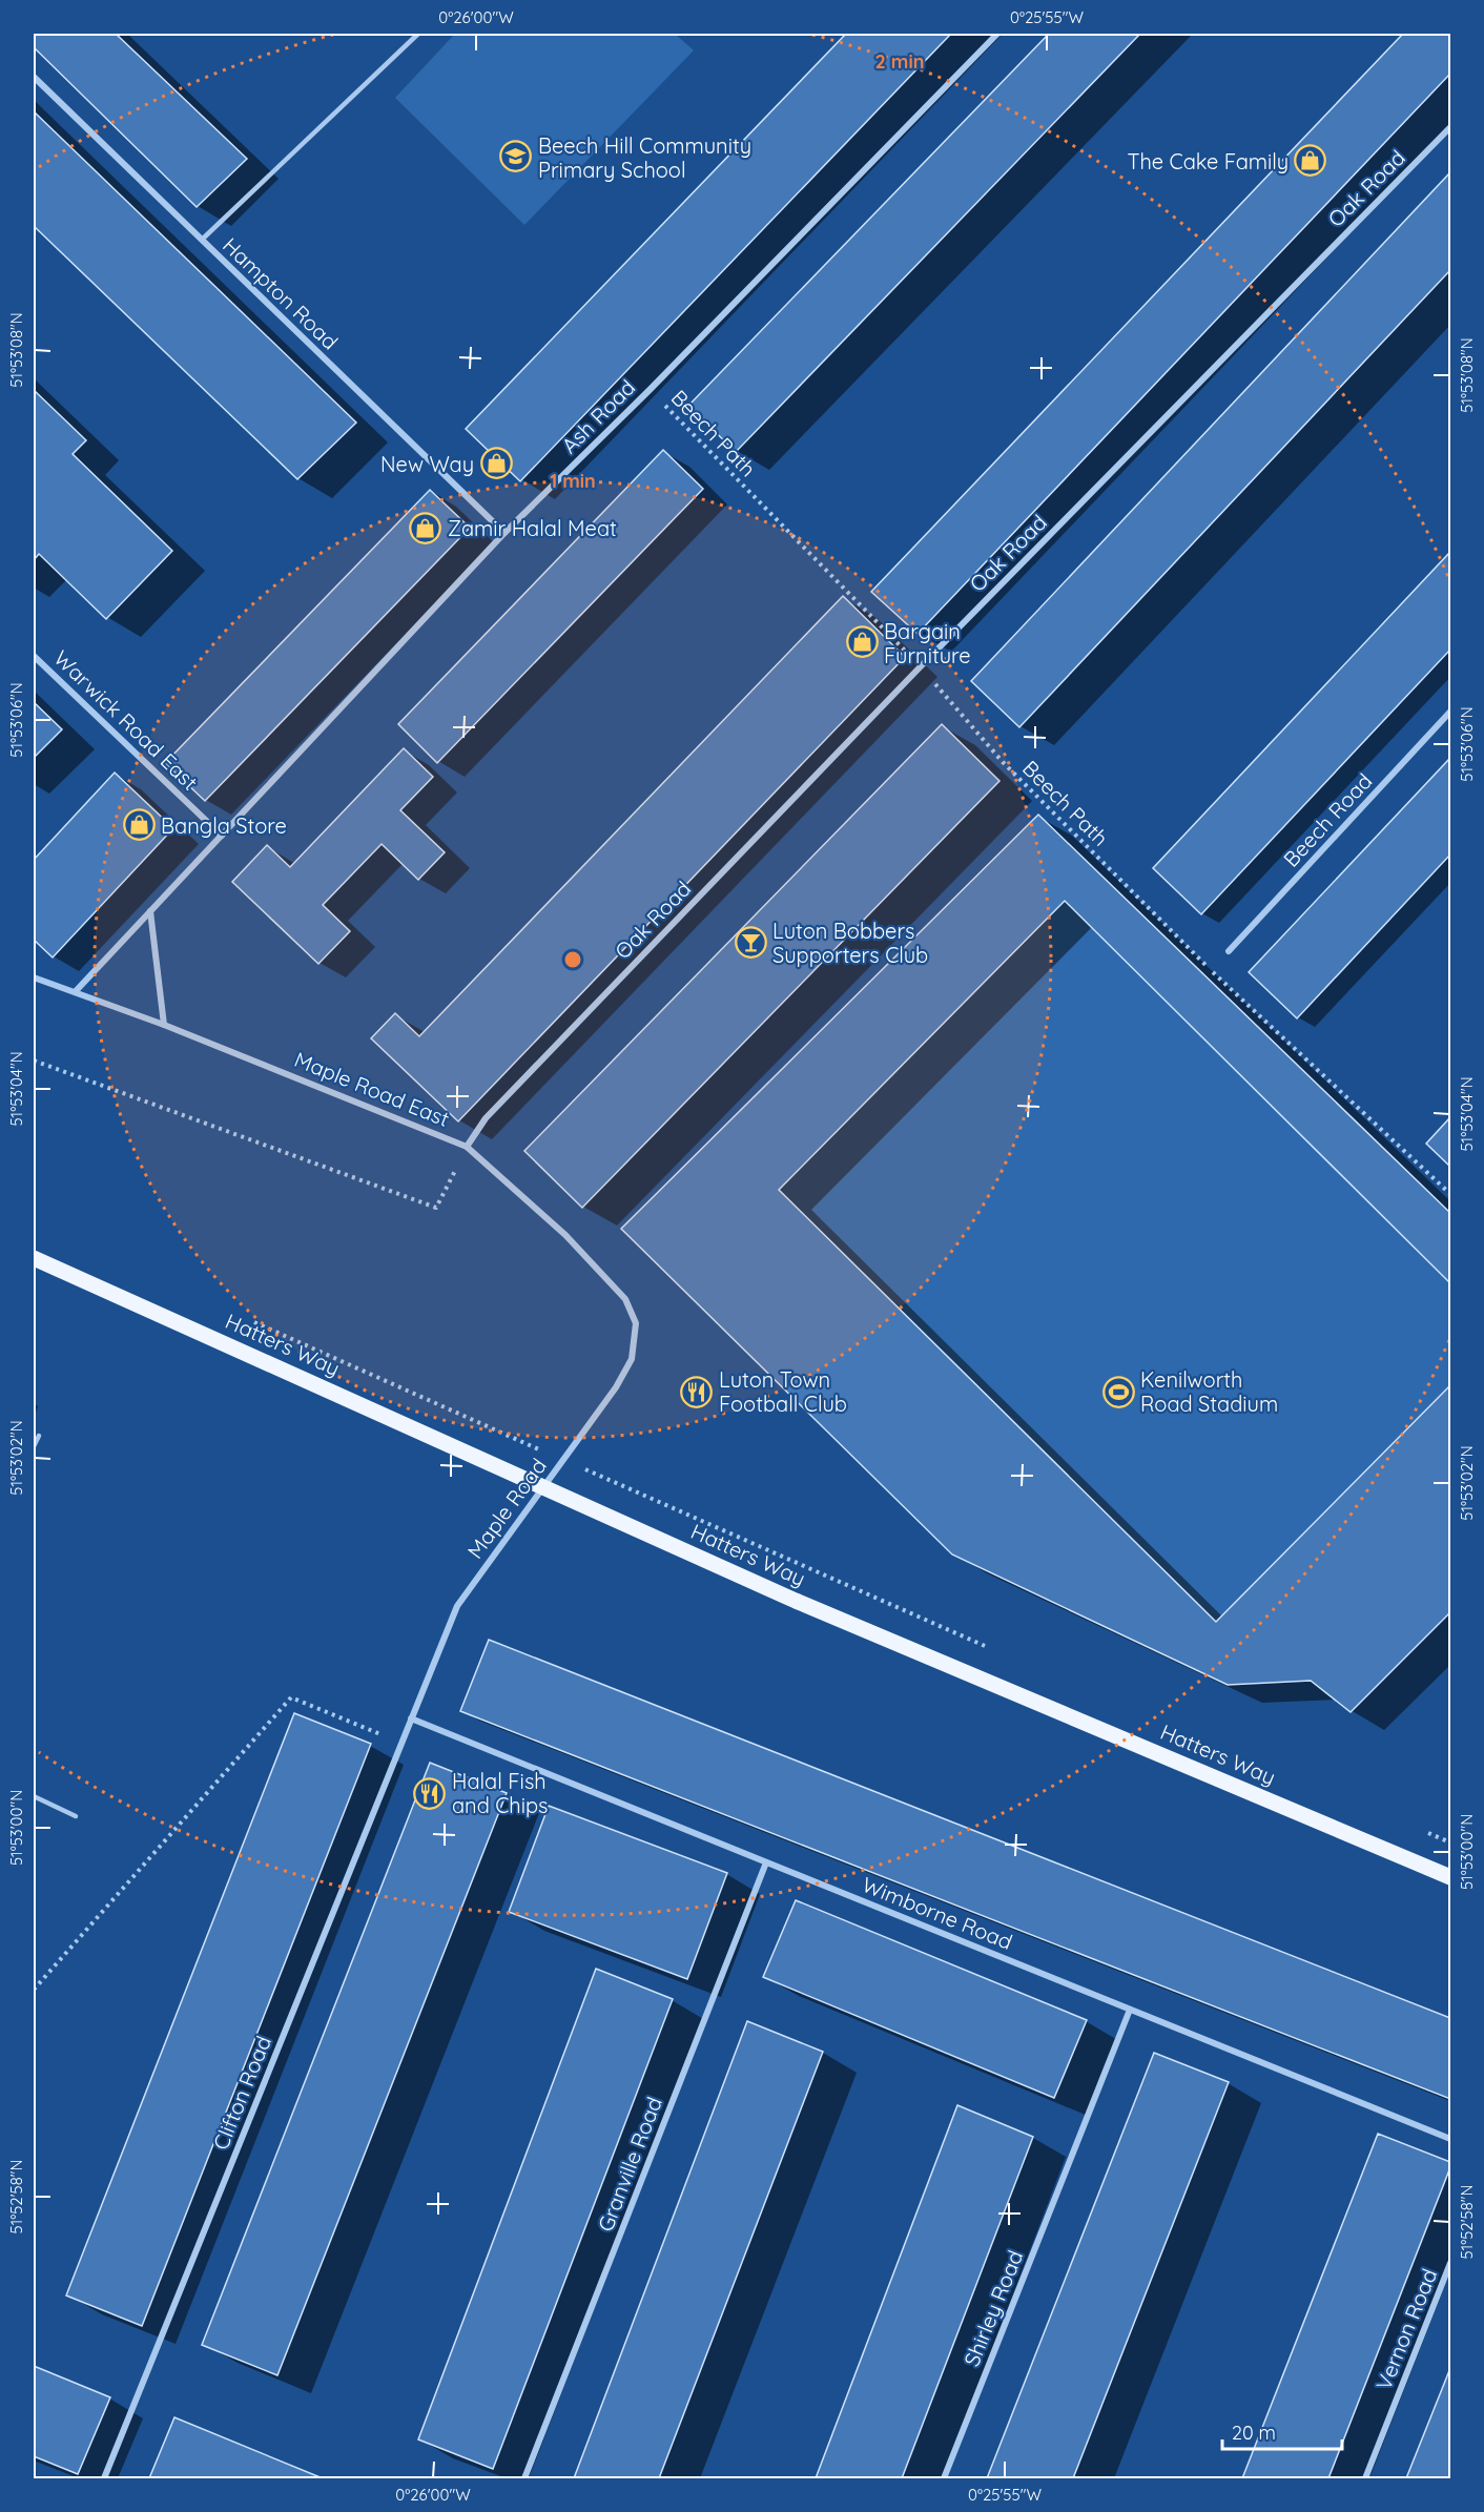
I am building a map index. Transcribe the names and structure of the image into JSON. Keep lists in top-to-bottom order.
{
  "streets": {
    "main road": ["Hatters Way"],
    "street": [
      "Oak Road",
      "Hampton Road",
      "Ash Road",
      "Warwick Road East",
      "Beech Road",
      "Maple Road East",
      "Maple Road",
      "Wimborne Road",
      "Clifton Road",
      "Granville Road",
      "Shirley Road",
      "Vernon Road"
    ],
    "path": ["Beech Path"]
  },
  "crossings": [
    ["Oak Road", "Beech Path"],
    ["Oak Road", "Maple Road East"],
    ["Hampton Road", "Ash Road"],
    ["Ash Road", "Beech Path"],
    ["Ash Road", "Warwick Road East"],
    ["Ash Road", "Maple Road East"],
    ["Maple Road East", "Maple Road"],
    ["Maple Road", "Wimborne Road"],
    ["Maple Road", "Clifton Road"],
    ["Wimborne Road", "Clifton Road"],
    ["Wimborne Road", "Granville Road"],
    ["Wimborne Road", "Shirley Road"]
  ],
  "places": {
    "school or university": ["Beech Hill Community Primary School"],
    "shop": [
      "The Cake Family",
      "New Way",
      "Zamir Halal Meat",
      "Bargain Furniture",
      "Bangla Store"
    ],
    "bar": ["Luton Bobbers Supporters Club"],
    "restaurant": ["Luton Town Football Club", "Halal Fish and Chips"],
    "sports": ["Kenilworth Road Stadium"]
  },
  "scale_bar": "20 m",
  "coordinates": [
    "0°26'00\"W",
    "0°25'55\"W",
    "51°53'08\"N",
    "51°53'06\"N",
    "51°53'04\"N",
    "51°53'02\"N",
    "51°53'00\"N",
    "51°52'58\"N"
  ],
  "rings": ["2 min", "1 min"]
}
